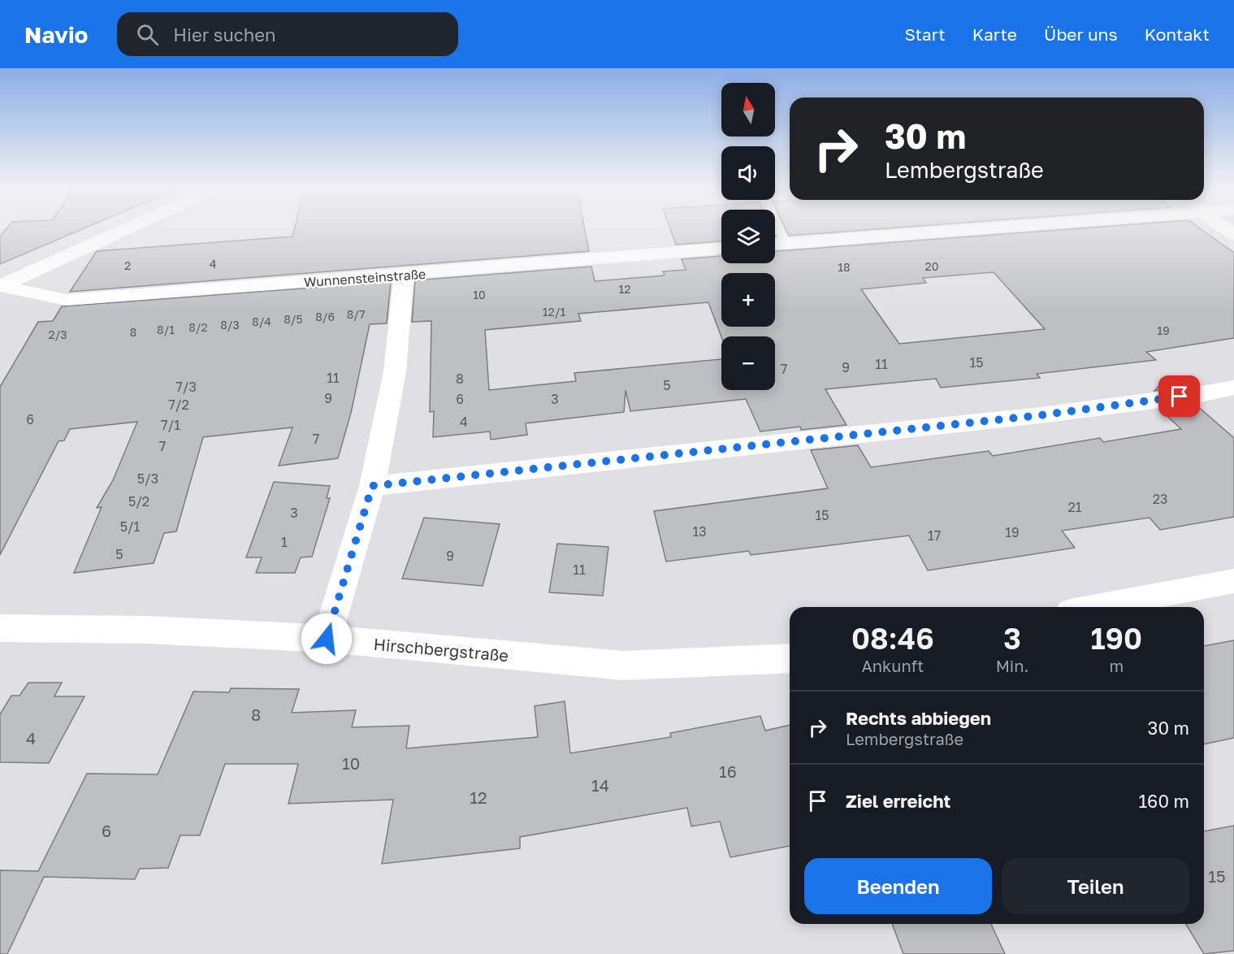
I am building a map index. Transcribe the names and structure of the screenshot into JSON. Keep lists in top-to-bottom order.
{
  "streets": {
    "street": ["Wunnensteinstraße", "Hirschbergstraße"]
  },
  "house_numbers": [
    "4",
    "2",
    "20",
    "18",
    "12",
    "10",
    "12/1",
    "8/7",
    "8/6",
    "8/5",
    "8/4",
    "8/3",
    "8/2",
    "8/1",
    "19",
    "8",
    "2/3",
    "15",
    "11",
    "9",
    "7",
    "11",
    "8",
    "5",
    "7/3",
    "9",
    "6",
    "3",
    "7/2",
    "6",
    "4",
    "7/1",
    "7",
    "7",
    "5/3",
    "23",
    "5/2",
    "21",
    "3",
    "15",
    "5/1",
    "13",
    "19",
    "17",
    "1",
    "5",
    "9",
    "11",
    "8",
    "4",
    "10",
    "16",
    "14",
    "12",
    "6",
    "15"
  ],
  "north": "top",
  "page": {
    "header": "Navio",
    "search": "Hier suchen",
    "nav": [
      "Start",
      "Karte",
      "Über uns",
      "Kontakt"
    ],
    "map_buttons": ["+", "−"],
    "turn": ["30 m", "Lembergstraße"],
    "eta": [
      "08:46",
      "Ankunft",
      "3",
      "Min.",
      "190",
      "m"
    ],
    "list": [
      {
        "name": "Rechts abbiegen",
        "note": "Lembergstraße",
        "value": "30 m"
      },
      {
        "name": "Ziel erreicht",
        "value": "160 m"
      }
    ],
    "buttons": ["Beenden", "Teilen"]
  }
}
